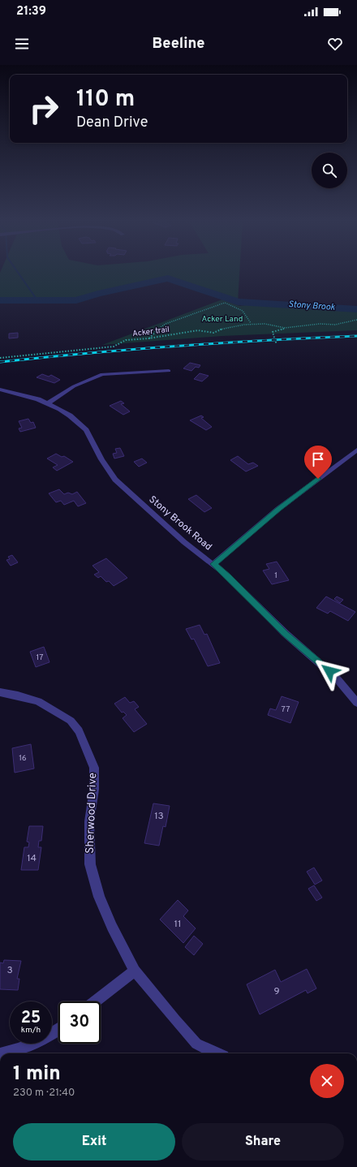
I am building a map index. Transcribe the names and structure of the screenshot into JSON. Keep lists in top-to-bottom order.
{
  "streets": {
    "street": ["Stony Brook Road", "Sherwood Drive"],
    "path": ["Acker trail"]
  },
  "water": ["Stony Brook"],
  "parks": ["Acker Land"],
  "house_numbers": [
    "1",
    "17",
    "77",
    "16",
    "13",
    "14",
    "11",
    "3",
    "9"
  ],
  "page": {
    "status": "21:39",
    "header": "Beeline",
    "turn": ["110 m", "Dean Drive"],
    "speed": "25 km/h",
    "limit": "30",
    "heading": ["1 min", "230 m · 21:40"],
    "buttons": ["Exit", "Share"]
  }
}
